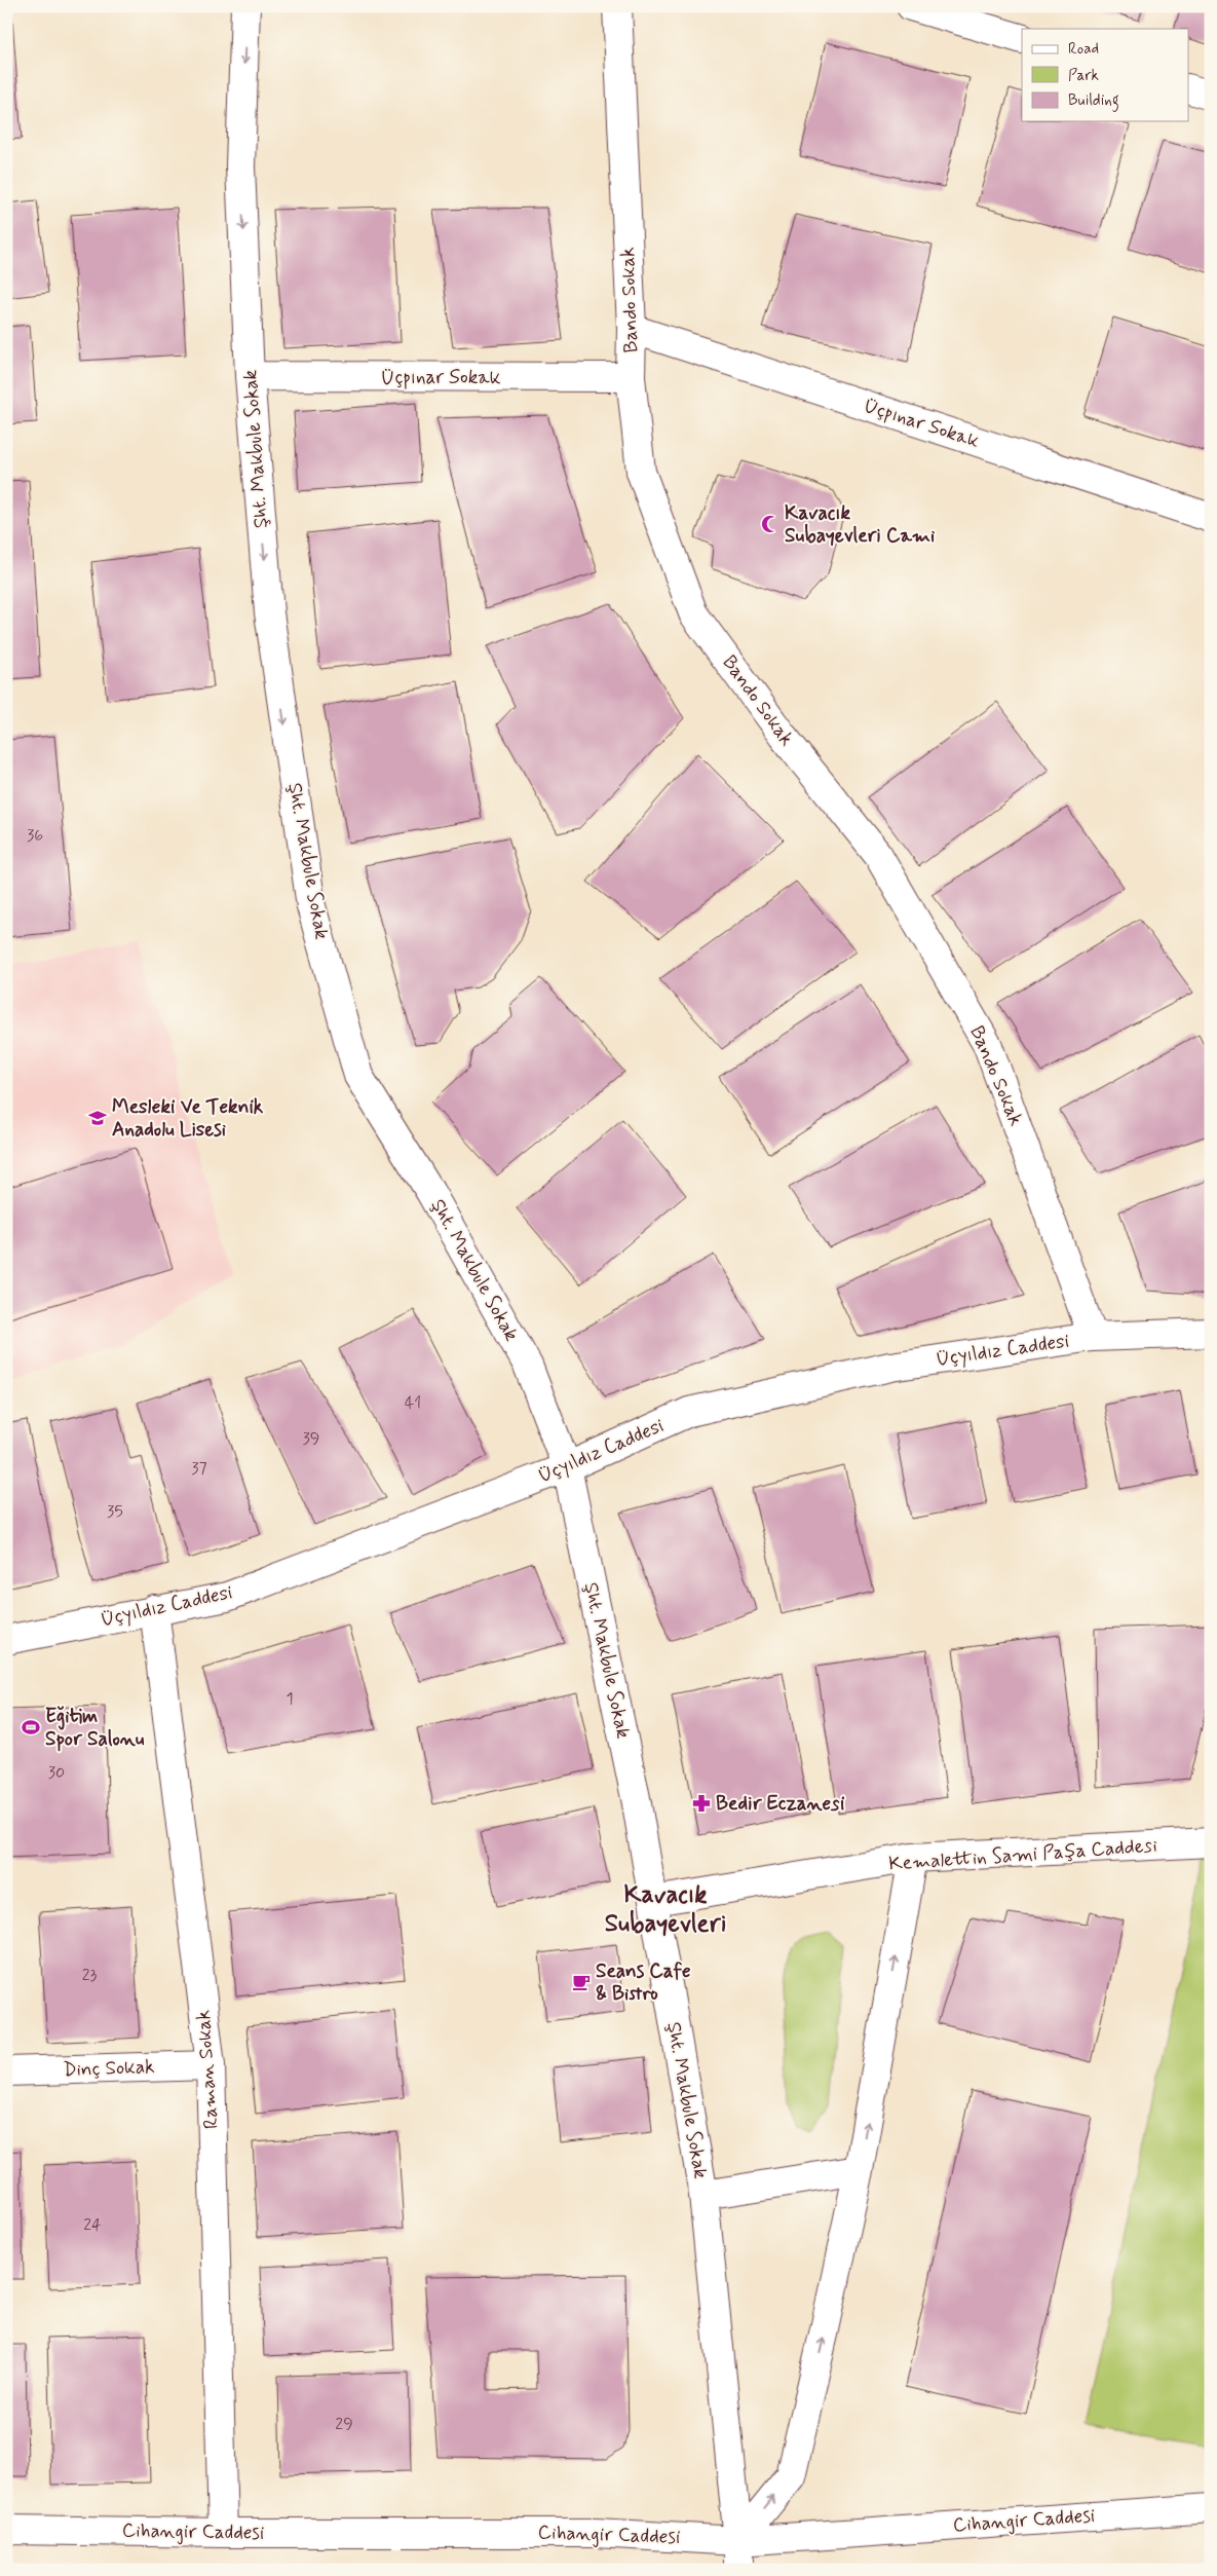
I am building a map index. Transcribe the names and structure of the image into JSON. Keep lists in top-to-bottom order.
{
  "streets": {
    "street": [
      "Bando Sokak",
      "Üçpınar Sokak",
      "Şht. Makbule Sokak",
      "Üçyıldız Caddesi",
      "Kemalettin Sami Paşa Caddesi",
      "Dinç Sokak",
      "Raman Sokak",
      "Cihangir Caddesi"
    ]
  },
  "crossings": [
    ["Bando Sokak", "Üçpınar Sokak"],
    ["Bando Sokak", "Üçyıldız Caddesi"],
    ["Üçpınar Sokak", "Şht. Makbule Sokak"],
    ["Şht. Makbule Sokak", "Üçyıldız Caddesi"],
    ["Şht. Makbule Sokak", "Kemalettin Sami Paşa Caddesi"],
    ["Şht. Makbule Sokak", "Cihangir Caddesi"],
    ["Üçyıldız Caddesi", "Raman Sokak"],
    ["Dinç Sokak", "Raman Sokak"],
    ["Raman Sokak", "Cihangir Caddesi"]
  ],
  "one_way": ["Şht. Makbule Sokak"],
  "districts": ["Kavacık Subayevleri"],
  "places": {
    "mosque": ["Kavacık Subayevleri Cami"],
    "school or university": ["Mesleki Ve Teknik Anadolu Lisesi"],
    "sports": ["Eğitim Spor Salonu"],
    "pharmacy": ["Bedir Eczanesi"],
    "cafe": ["Seans Cafe & Bistro"]
  },
  "house_numbers": [
    "36",
    "41",
    "39",
    "37",
    "35",
    "1",
    "30",
    "23",
    "24",
    "29"
  ],
  "legend": ["Road", "Park", "Building"]
}
